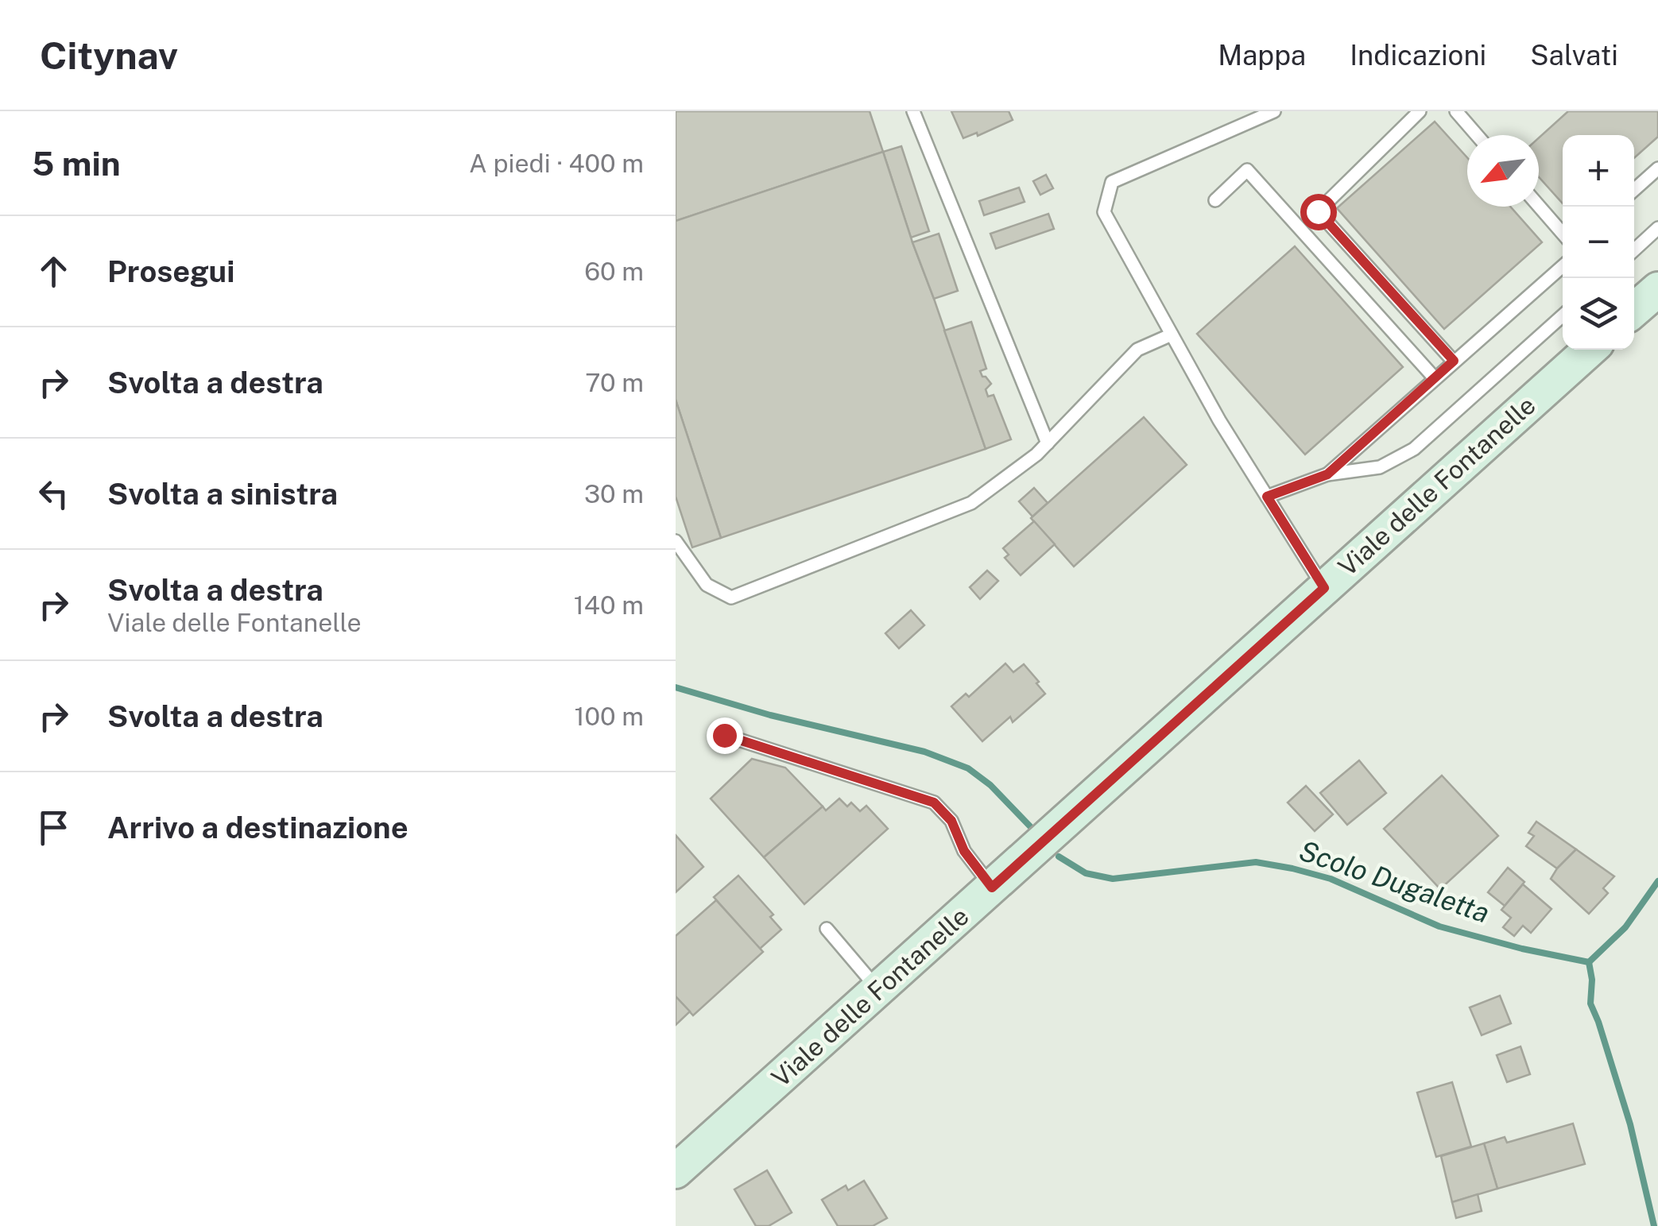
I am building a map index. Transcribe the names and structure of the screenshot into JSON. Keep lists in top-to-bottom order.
{
  "streets": {
    "main road": ["Viale delle Fontanelle"]
  },
  "water": ["Scolo Dugaletta"],
  "north": "bottom left",
  "page": {
    "header": "Citynav",
    "nav": ["Mappa", "Indicazioni", "Salvati"],
    "heading": ["5 min", "A piedi · 400 m"],
    "map_buttons": ["+", "−"],
    "list": [
      ["Prosegui", "60 m"],
      ["Svolta a destra", "70 m"],
      ["Svolta a sinistra", "30 m"],
      ["Svolta a destra", "Viale delle Fontanelle", "140 m"],
      ["Svolta a destra", "100 m"],
      "Arrivo a destinazione"
    ]
  }
}
